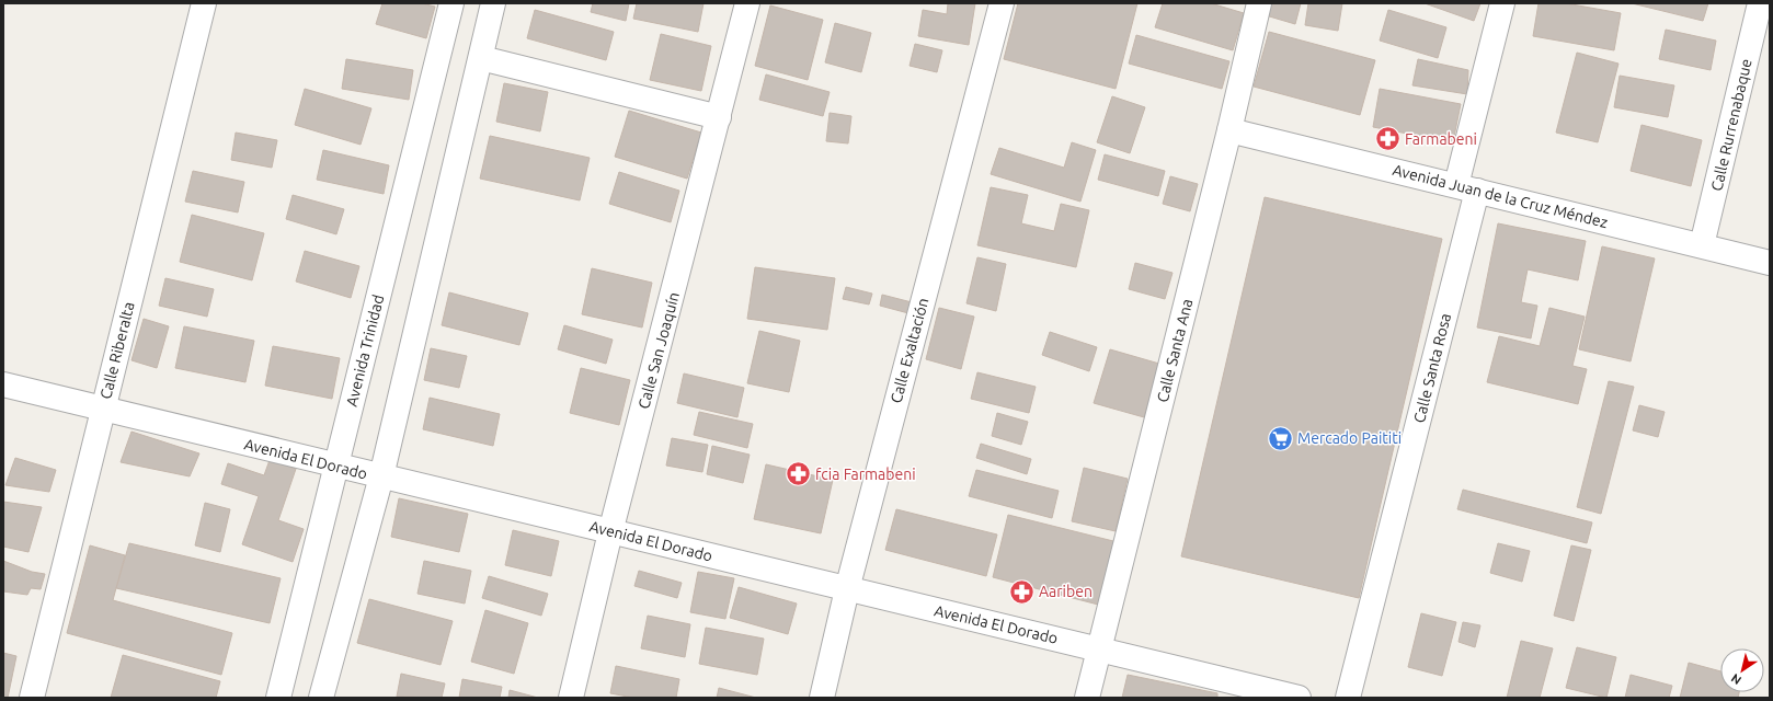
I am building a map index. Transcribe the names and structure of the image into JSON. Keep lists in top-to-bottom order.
{
  "streets": {
    "street": [
      "Calle Rurrenabaque",
      "Avenida Juan de la Cruz Méndez",
      "Calle Riberalta",
      "Avenida Trinidad",
      "Calle San Joaquín",
      "Calle Exaltación",
      "Calle Santa Ana",
      "Calle Santa Rosa",
      "Avenida El Dorado"
    ]
  },
  "crossings": [
    ["Calle Rurrenabaque", "Avenida Juan de la Cruz Méndez"],
    ["Avenida Juan de la Cruz Méndez", "Calle Santa Ana"],
    ["Avenida Juan de la Cruz Méndez", "Calle Santa Rosa"],
    ["Calle Riberalta", "Avenida El Dorado"],
    ["Avenida Trinidad", "Avenida El Dorado"],
    ["Calle San Joaquín", "Avenida El Dorado"],
    ["Calle Exaltación", "Avenida El Dorado"],
    ["Calle Santa Ana", "Avenida El Dorado"]
  ],
  "places": {
    "pharmacy": ["Farmabeni", "fcia Farmabeni", "Aariben"],
    "supermarket": ["Mercado Paititi"]
  },
  "north": "bottom left"
}
